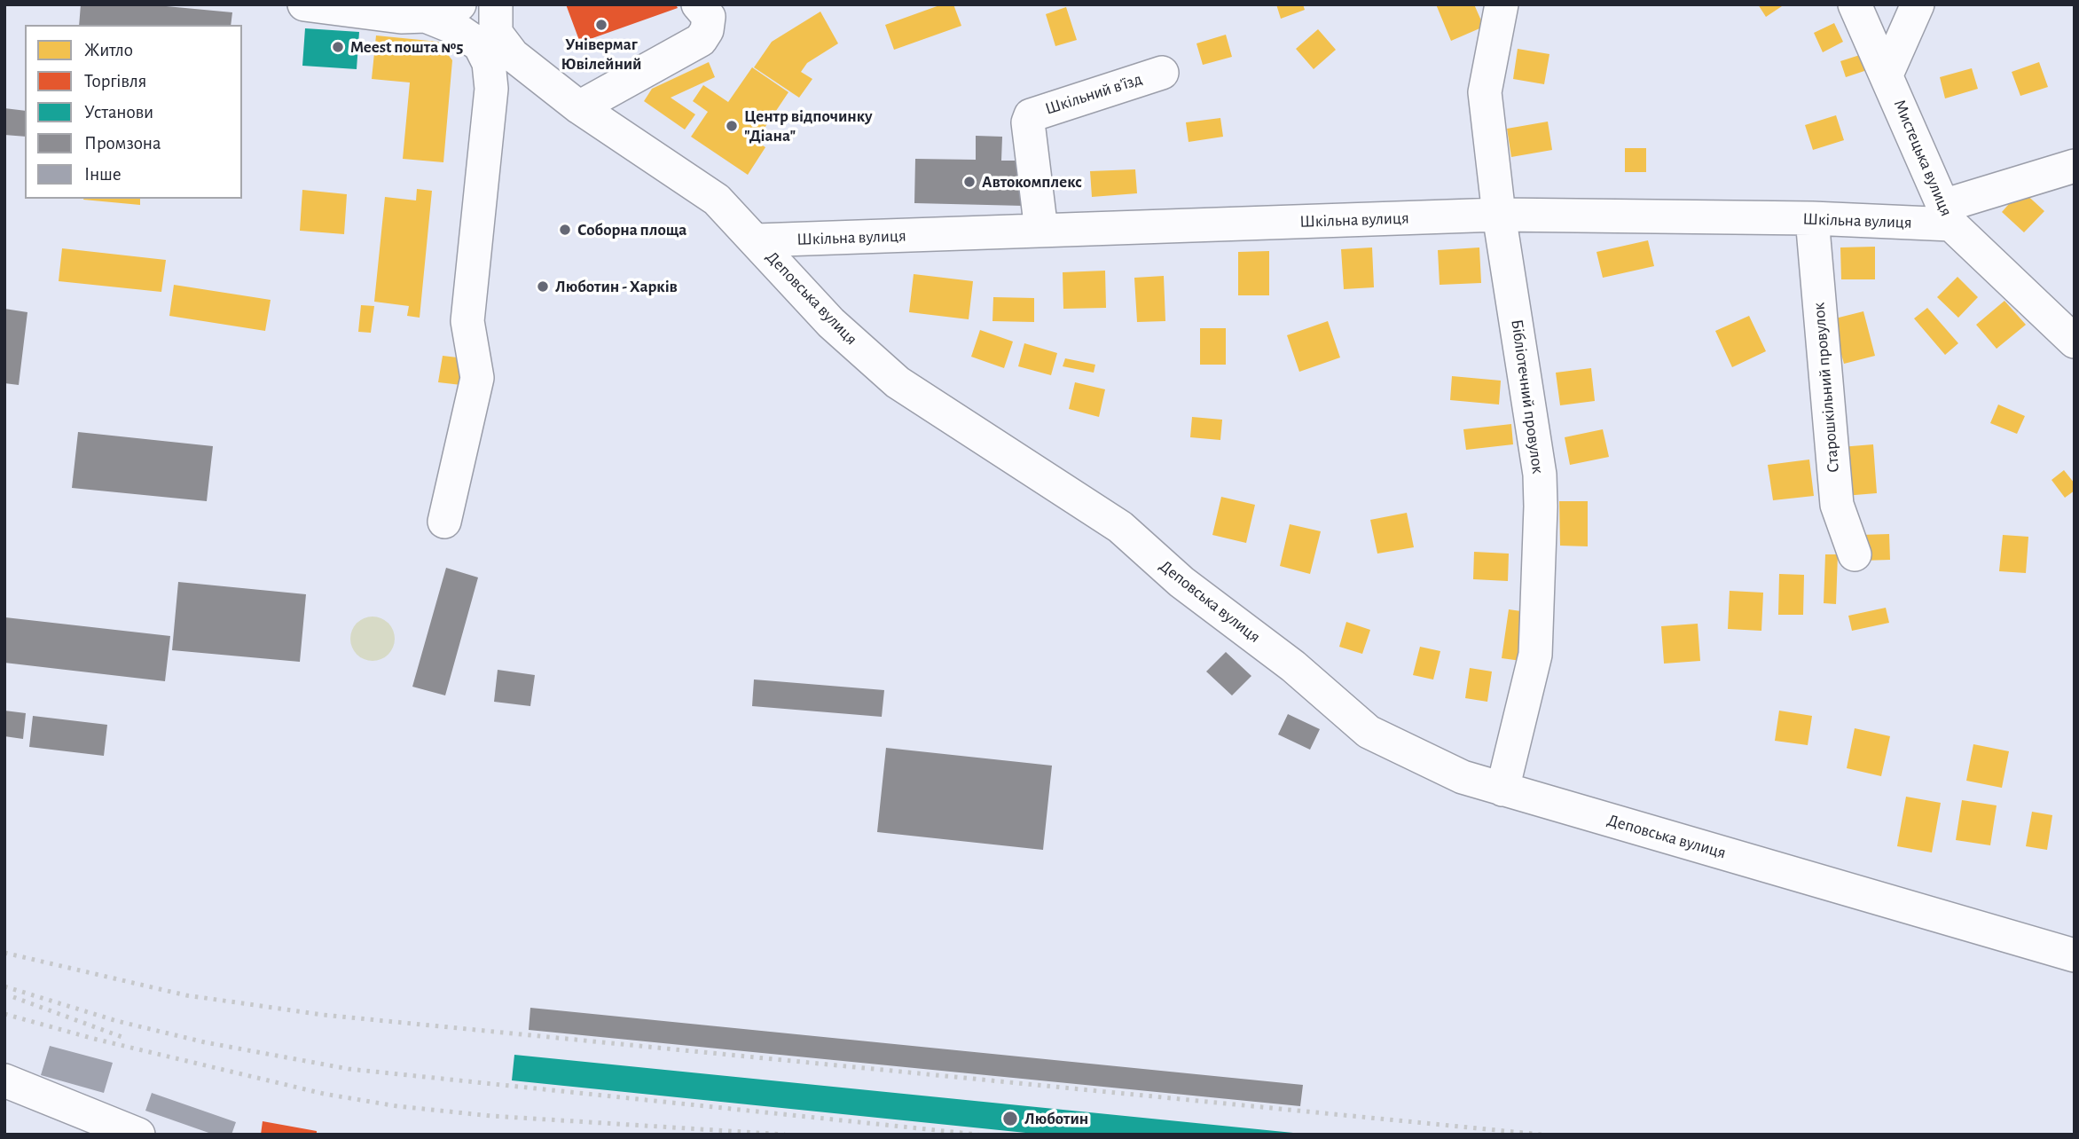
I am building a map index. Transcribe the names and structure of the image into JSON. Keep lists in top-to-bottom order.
{
  "streets": {
    "street": [
      "Шкільний в’їзд",
      "Мистецька вулиця",
      "Шкільна вулиця",
      "Деповська вулиця",
      "Старошкільний провулок",
      "Бібліотечний провулок"
    ]
  },
  "crossings": [
    ["Шкільний в’їзд", "Шкільна вулиця"],
    ["Мистецька вулиця", "Шкільна вулиця"],
    ["Шкільна вулиця", "Деповська вулиця"],
    ["Шкільна вулиця", "Старошкільний провулок"],
    ["Шкільна вулиця", "Бібліотечний провулок"],
    ["Деповська вулиця", "Бібліотечний провулок"]
  ],
  "places": [
    "Універмаг Ювілейний",
    "Meest пошта №5",
    "Центр відпочинку \"Діана\"",
    "Автокомплекс",
    "Соборна площа",
    "Люботин - Харків",
    "Люботин"
  ],
  "legend": [
    "Житло",
    "Торгівля",
    "Установи",
    "Промзона",
    "Інше"
  ]
}
